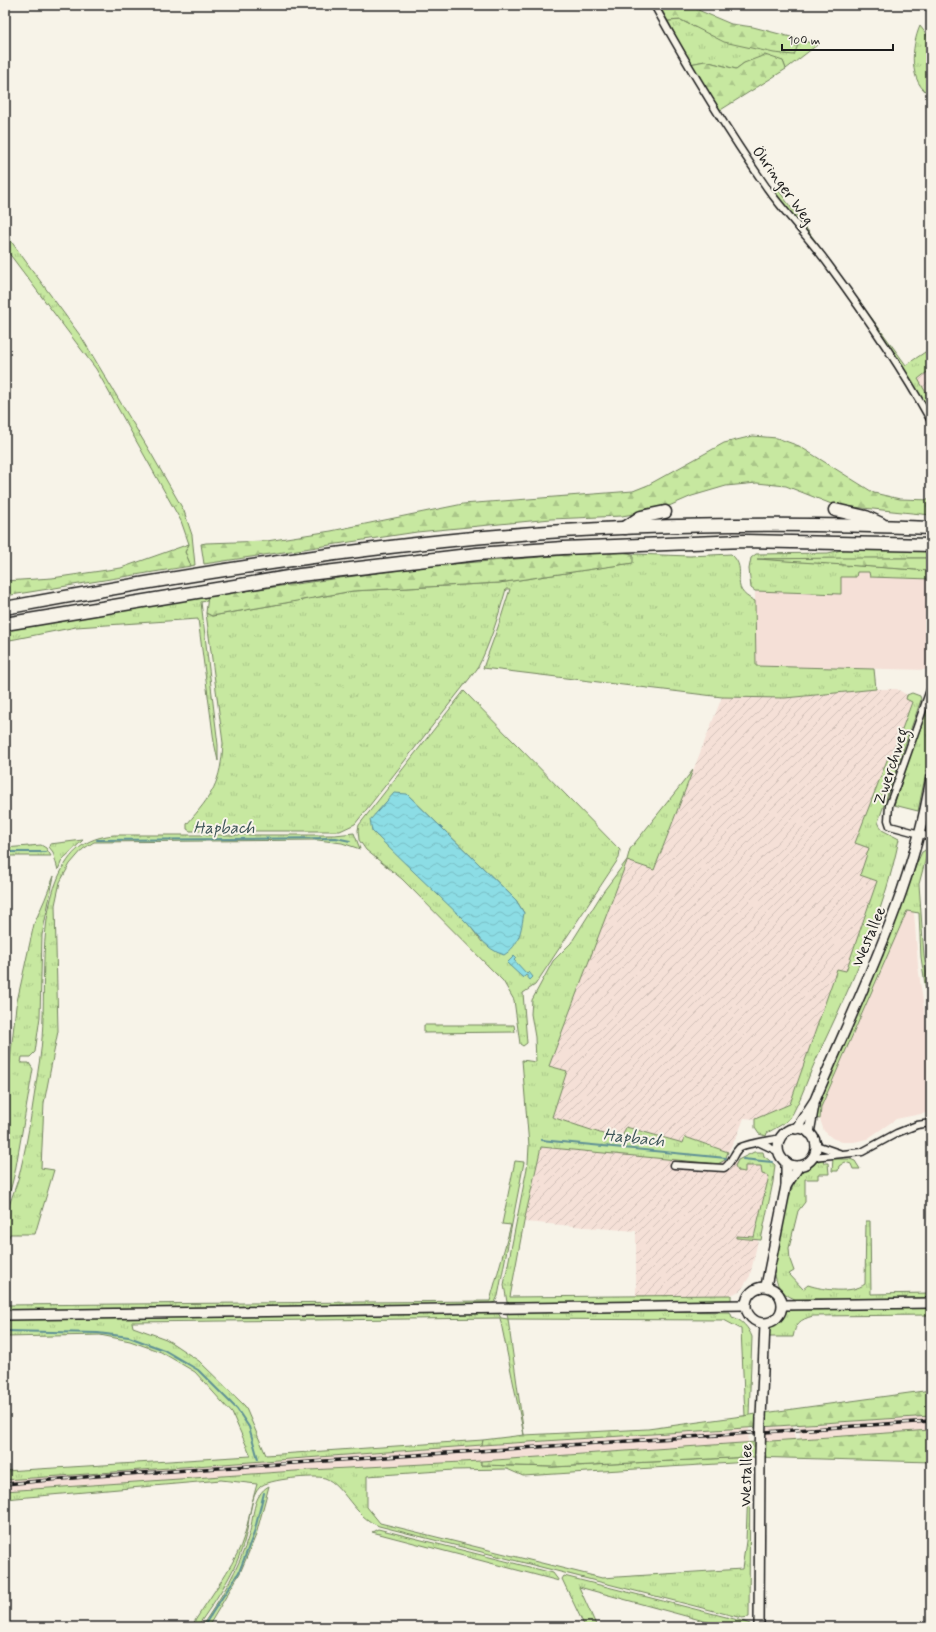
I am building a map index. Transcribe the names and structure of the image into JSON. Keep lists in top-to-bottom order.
{
  "streets": {
    "main road": ["Westallee"],
    "street": ["Öhringer Weg", "Zwerchweg"]
  },
  "crossings": [
    ["Zwerchweg", "Westallee"]
  ],
  "water": ["Hapbach"],
  "scale_bar": "100 m"
}
